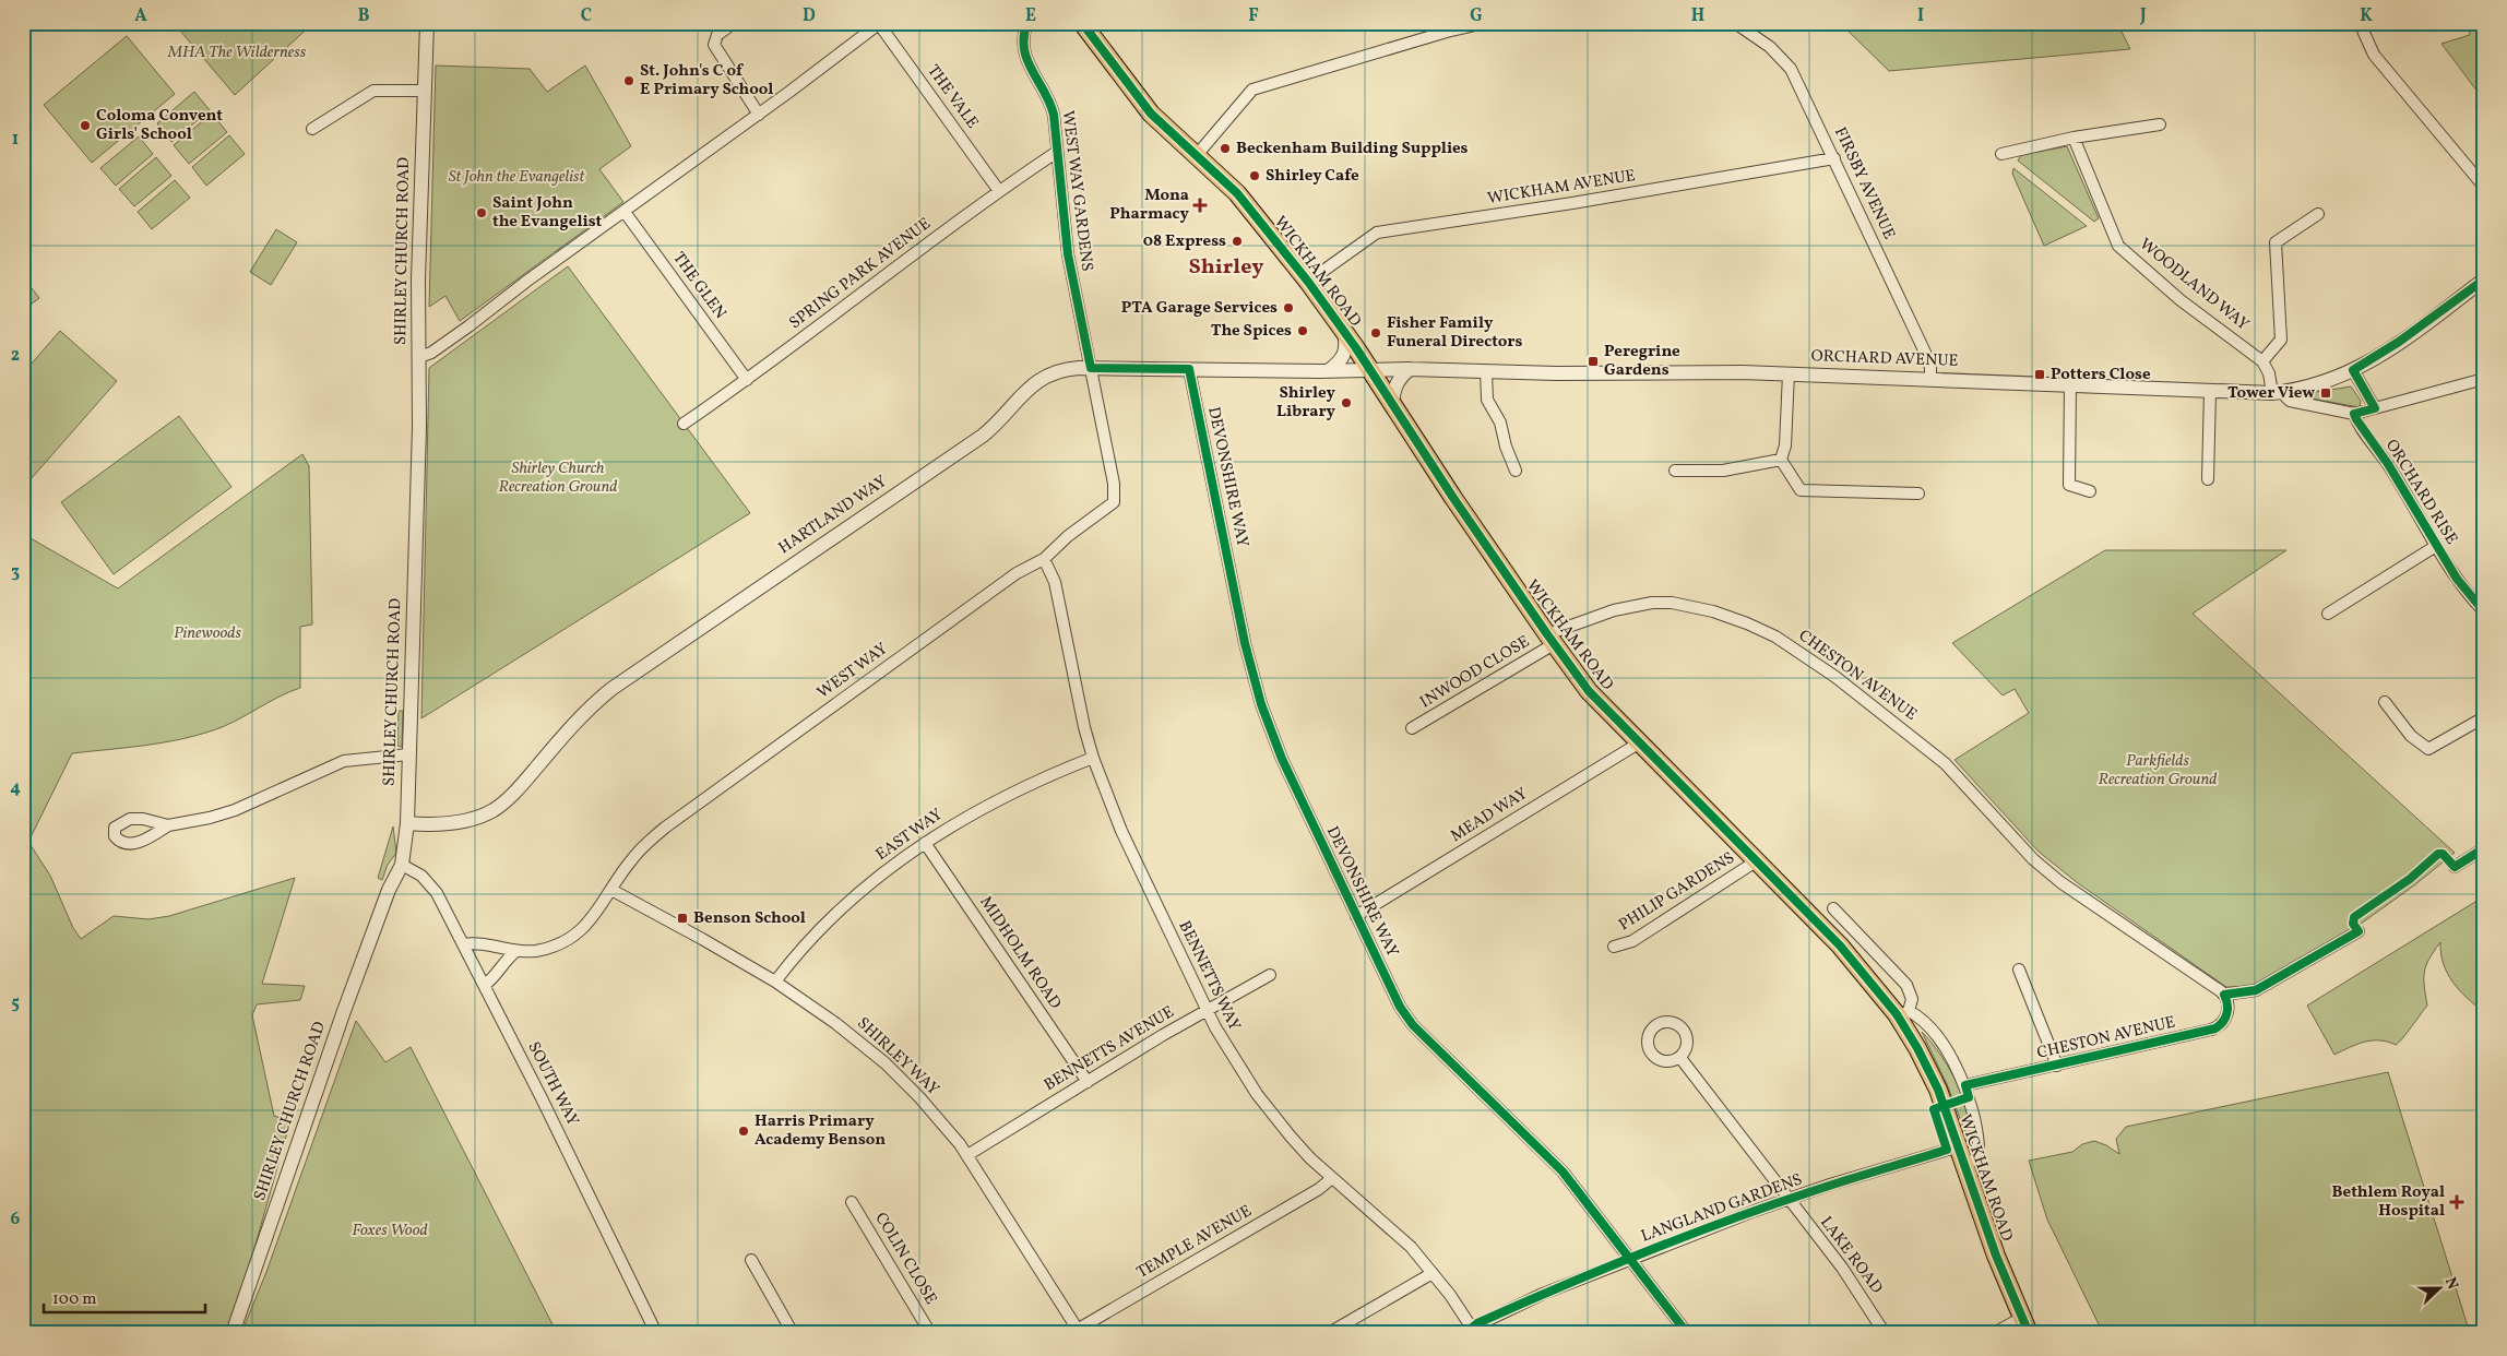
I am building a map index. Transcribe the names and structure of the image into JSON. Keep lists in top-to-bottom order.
{
  "streets": {
    "highway": ["WICKHAM ROAD"],
    "street": [
      "THE VALE",
      "FIRSBY AVENUE",
      "WICKHAM AVENUE",
      "WEST WAY GARDENS",
      "SHIRLEY CHURCH ROAD",
      "SPRING PARK AVENUE",
      "WOODLAND WAY",
      "THE GLEN",
      "ORCHARD AVENUE",
      "DEVONSHIRE WAY",
      "ORCHARD RISE",
      "HARTLAND WAY",
      "WEST WAY",
      "INWOOD CLOSE",
      "CHESTON AVENUE",
      "MEAD WAY",
      "EAST WAY",
      "PHILIP GARDENS",
      "MIDHOLM ROAD",
      "BENNETTS WAY",
      "BENNETTS AVENUE",
      "SHIRLEY WAY",
      "SOUTH WAY",
      "LANGLAND GARDENS",
      "TEMPLE AVENUE",
      "LAKE ROAD",
      "COLIN CLOSE"
    ]
  },
  "crossings": [
    ["THE VALE", "SPRING PARK AVENUE"],
    ["FIRSBY AVENUE", "WICKHAM AVENUE"],
    ["FIRSBY AVENUE", "ORCHARD AVENUE"],
    ["WICKHAM AVENUE", "WICKHAM ROAD"],
    ["WEST WAY GARDENS", "SPRING PARK AVENUE"],
    ["WEST WAY GARDENS", "HARTLAND WAY"],
    ["WEST WAY GARDENS", "WEST WAY"],
    ["SHIRLEY CHURCH ROAD", "HARTLAND WAY"],
    ["SHIRLEY CHURCH ROAD", "SOUTH WAY"],
    ["WICKHAM ROAD", "ORCHARD AVENUE"],
    ["WICKHAM ROAD", "HARTLAND WAY"],
    ["WICKHAM ROAD", "INWOOD CLOSE"],
    ["WICKHAM ROAD", "CHESTON AVENUE"],
    ["WICKHAM ROAD", "MEAD WAY"],
    ["WICKHAM ROAD", "PHILIP GARDENS"],
    ["WICKHAM ROAD", "LANGLAND GARDENS"],
    ["SPRING PARK AVENUE", "THE GLEN"],
    ["ORCHARD AVENUE", "HARTLAND WAY"],
    ["DEVONSHIRE WAY", "HARTLAND WAY"],
    ["DEVONSHIRE WAY", "MEAD WAY"],
    ["DEVONSHIRE WAY", "LANGLAND GARDENS"],
    ["HARTLAND WAY", "WEST WAY"],
    ["WEST WAY", "BENNETTS WAY"],
    ["WEST WAY", "SHIRLEY WAY"],
    ["WEST WAY", "SOUTH WAY"],
    ["INWOOD CLOSE", "CHESTON AVENUE"],
    ["EAST WAY", "MIDHOLM ROAD"],
    ["EAST WAY", "BENNETTS WAY"],
    ["EAST WAY", "SHIRLEY WAY"],
    ["MIDHOLM ROAD", "BENNETTS AVENUE"],
    ["BENNETTS WAY", "BENNETTS AVENUE"],
    ["BENNETTS WAY", "LANGLAND GARDENS"],
    ["BENNETTS WAY", "TEMPLE AVENUE"],
    ["BENNETTS AVENUE", "SHIRLEY WAY"],
    ["SHIRLEY WAY", "TEMPLE AVENUE"],
    ["LANGLAND GARDENS", "LAKE ROAD"]
  ],
  "districts": ["Shirley"],
  "parks": [
    "MHA The Wilderness",
    "St John the Evangelist",
    "Shirley Church Recreation Ground",
    "Pinewoods",
    "Parkfields Recreation Ground",
    "Foxes Wood"
  ],
  "places": {
    "other": [
      "St. John's C of E Primary School",
      "Coloma Convent Girls' School",
      "Beckenham Building Supplies",
      "Shirley Cafe",
      "Saint John the Evangelist",
      "08 Express",
      "PTA Garage Services",
      "The Spices",
      "Fisher Family Funeral Directors",
      "Shirley Library",
      "Harris Primary Academy Benson"
    ],
    "health": ["Mona Pharmacy", "Bethlem Royal Hospital"],
    "transit": [
      "Peregrine Gardens",
      "Potters Close",
      "Tower View",
      "Benson School"
    ]
  },
  "scale_bar": "100 m",
  "north": "right",
  "grid": {
    "columns": [
      "A",
      "B",
      "C",
      "D",
      "E",
      "F",
      "G",
      "H",
      "I",
      "J",
      "K"
    ],
    "rows": [
      "1",
      "2",
      "3",
      "4",
      "5",
      "6"
    ]
  }
}
